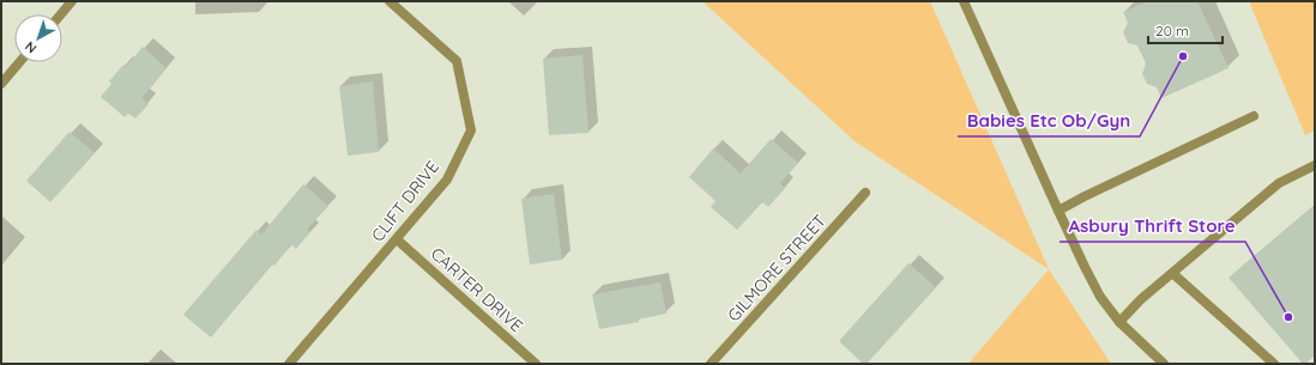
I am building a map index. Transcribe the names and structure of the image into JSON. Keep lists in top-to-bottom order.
{
  "streets": {
    "street": ["CLIFT DRIVE", "GILMORE STREET", "CARTER DRIVE"]
  },
  "crossings": [
    ["CLIFT DRIVE", "CARTER DRIVE"]
  ],
  "places": ["Babies Etc Ob/Gyn", "Asbury Thrift Store"],
  "scale_bar": "20 m",
  "north": "bottom left"
}
